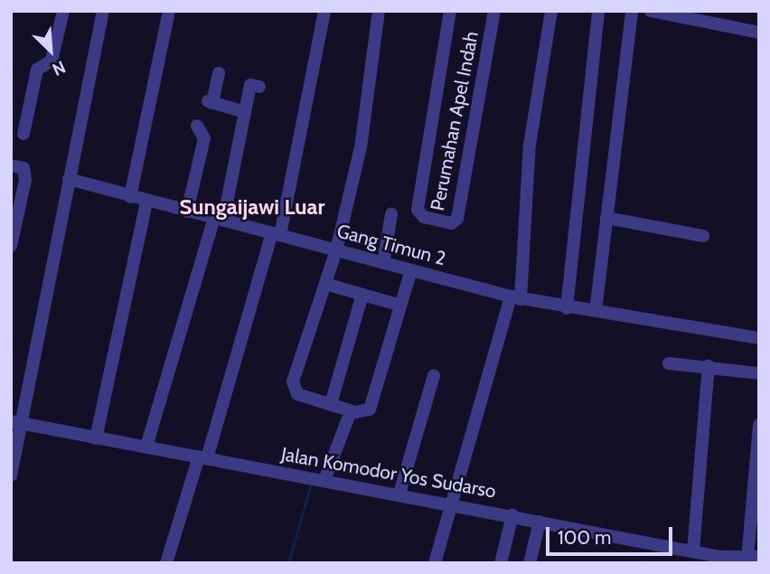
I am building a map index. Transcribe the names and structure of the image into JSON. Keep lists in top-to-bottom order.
{
  "streets": {
    "street": ["Perumahan Apel Indah", "Gang Timun 2", "Jalan Komodor Yos Sudarso"]
  },
  "districts": ["Sungaijawi Luar"],
  "scale_bar": "100 m",
  "north": "bottom right"
}
